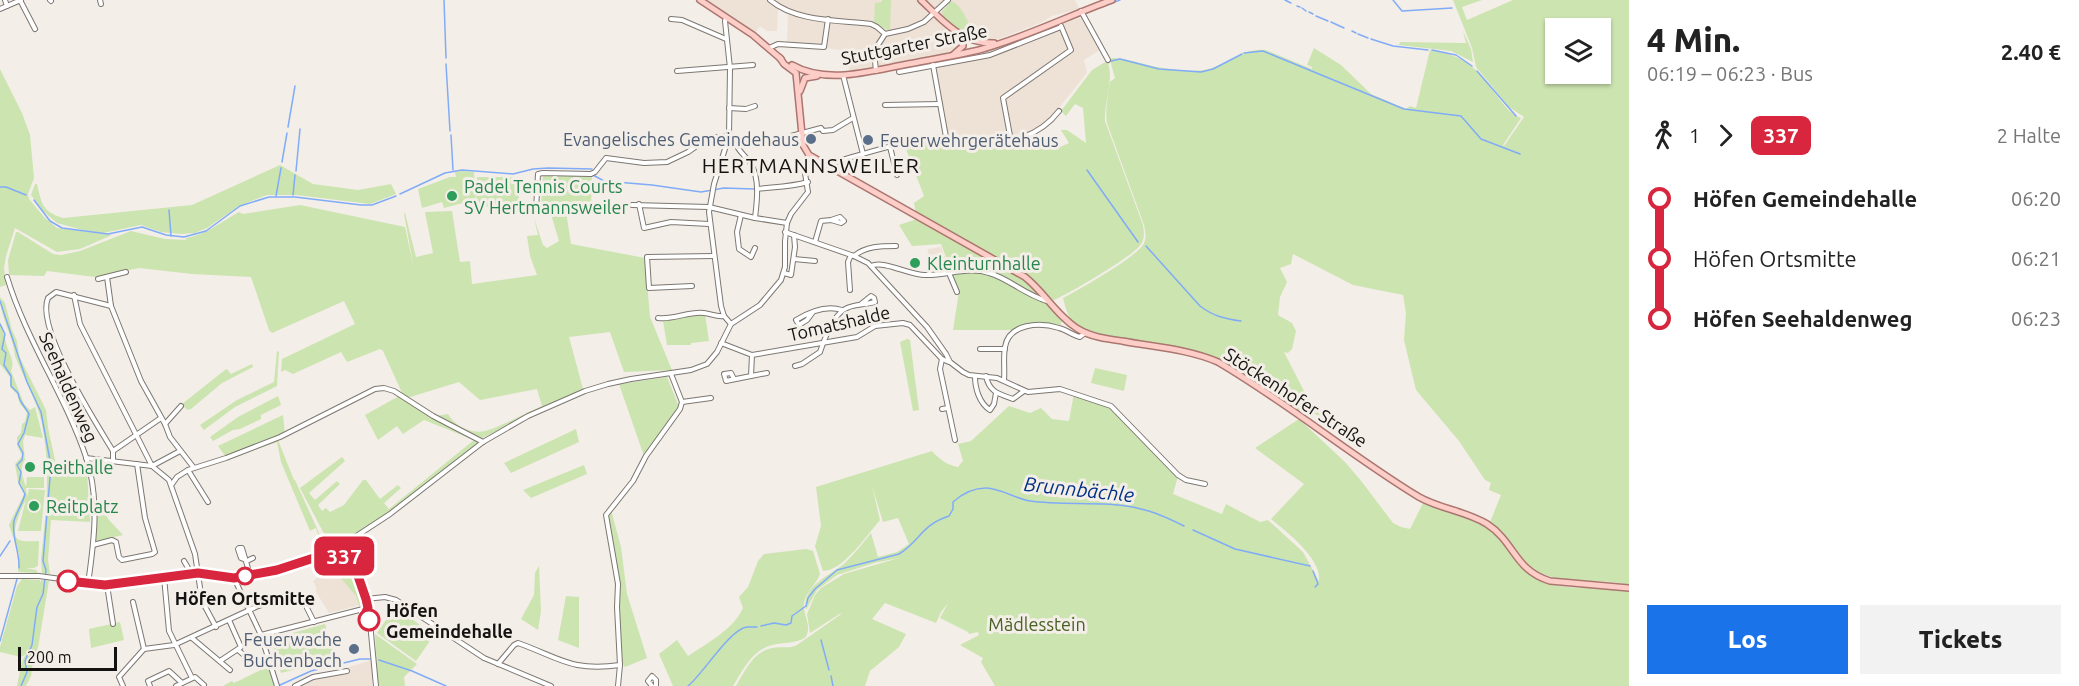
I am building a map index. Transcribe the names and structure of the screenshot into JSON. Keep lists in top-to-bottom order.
{
  "streets": {
    "main road": ["Stuttgarter Straße", "Stöckenhofer Straße"],
    "street": ["Tomatshalde", "Seehaldenweg"]
  },
  "districts": ["HERTMANNSWEILER"],
  "water": ["Brunnbächle"],
  "parks": ["Mädlesstein"],
  "places": [
    "Evangelisches Gemeindehaus",
    "Feuerwehrgerätehaus",
    "Padel Tennis Courts SV Hertmannsweiler",
    "Kleinturnhalle",
    "Reithalle",
    "Reitplatz",
    "Höfen Ortsmitte",
    "Höfen Gemeindehalle",
    "Feuerwache Buchenbach"
  ],
  "lines": ["bus line 337"],
  "scale_bar": "200 m",
  "page": {
    "on_map": "337",
    "heading": ["4 Min.", "06:19 – 06:23 · Bus", "2.40 €"],
    "legs": ["1", "337", "2 Halte"],
    "list": [
      {
        "name": "Höfen Gemeindehalle",
        "value": "06:20"
      },
      {
        "name": "Höfen Ortsmitte",
        "value": "06:21"
      },
      {
        "name": "Höfen Seehaldenweg",
        "value": "06:23"
      }
    ],
    "buttons": ["Los", "Tickets"],
    "scale": "200 m"
  }
}
